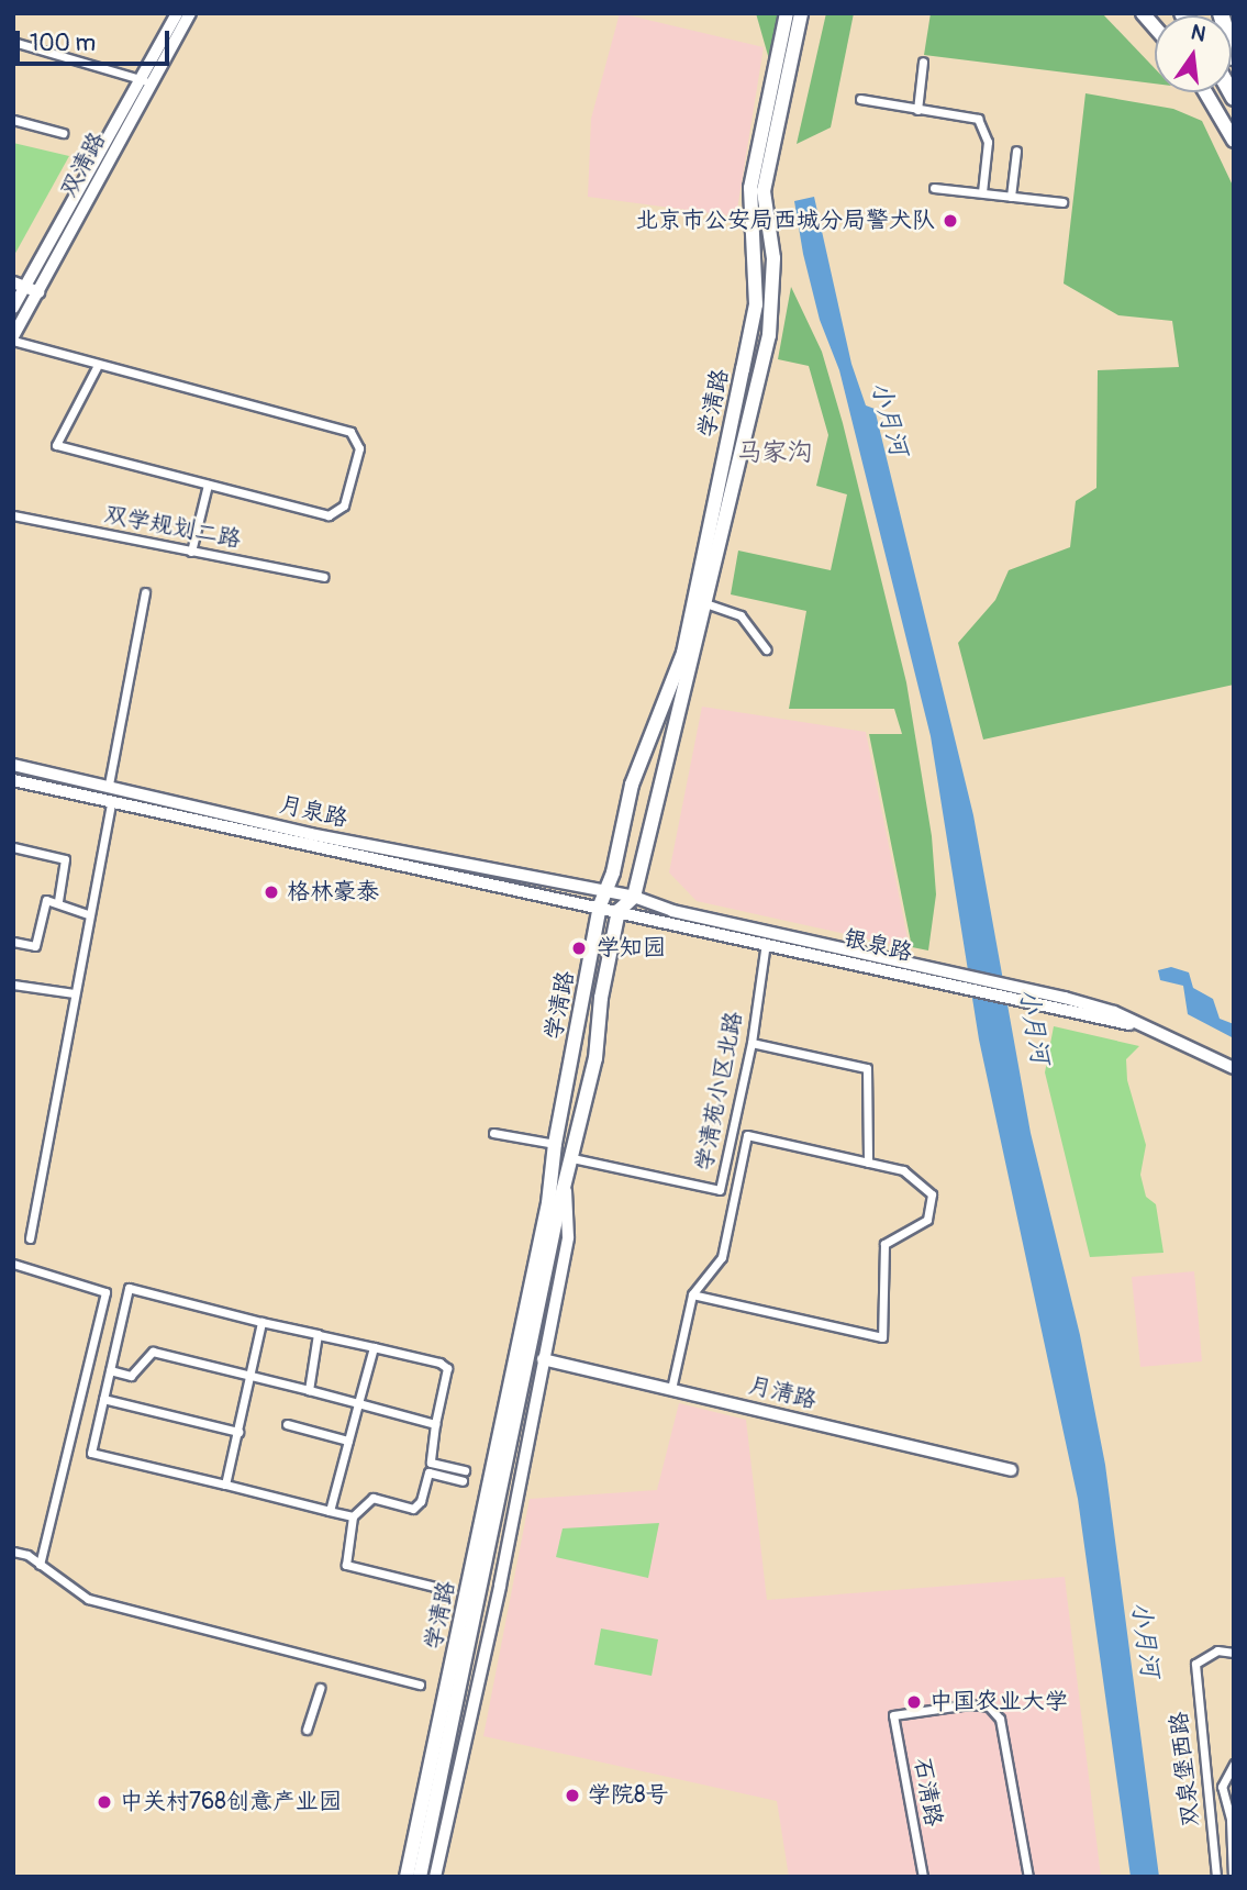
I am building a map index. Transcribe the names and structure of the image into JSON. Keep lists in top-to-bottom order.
{
  "streets": {
    "main road": [
      "双清路",
      "学清路",
      "月泉路",
      "银泉路"
    ],
    "street": [
      "双学规划二路",
      "学清苑小区北路",
      "月清路",
      "双泉堡西路",
      "石清路"
    ]
  },
  "crossings": [
    ["学清路", "月泉路"],
    ["学清路", "银泉路"],
    ["学清路", "学清苑小区北路"],
    ["学清路", "月清路"],
    ["月泉路", "银泉路"],
    ["银泉路", "学清苑小区北路"]
  ],
  "districts": ["马家沟"],
  "water": ["小月河"],
  "places": [
    "北京市公安局西城分局警犬队",
    "格林豪泰",
    "学知园",
    "中国农业大学",
    "学院8号",
    "中关村768创意产业园"
  ],
  "scale_bar": "100 m",
  "north": "top"
}
